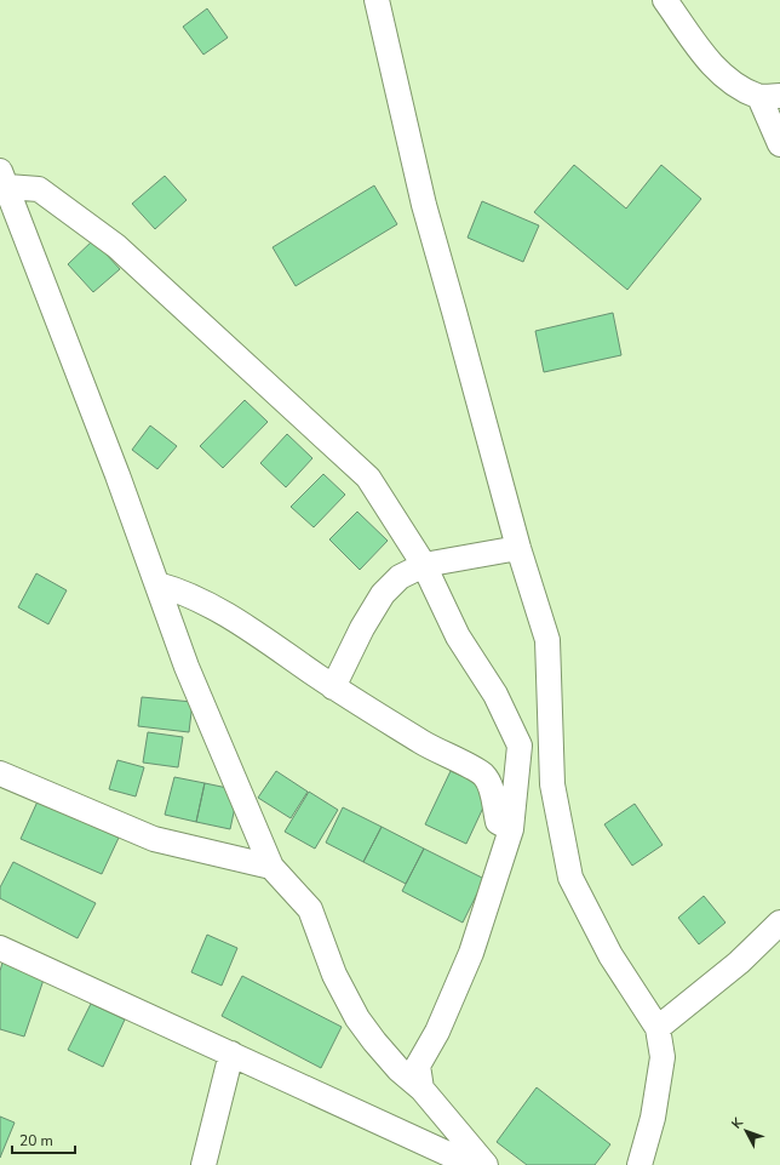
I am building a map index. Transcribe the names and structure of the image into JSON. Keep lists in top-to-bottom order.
{
  "scale_bar": "20 m",
  "north": "top left"
}
